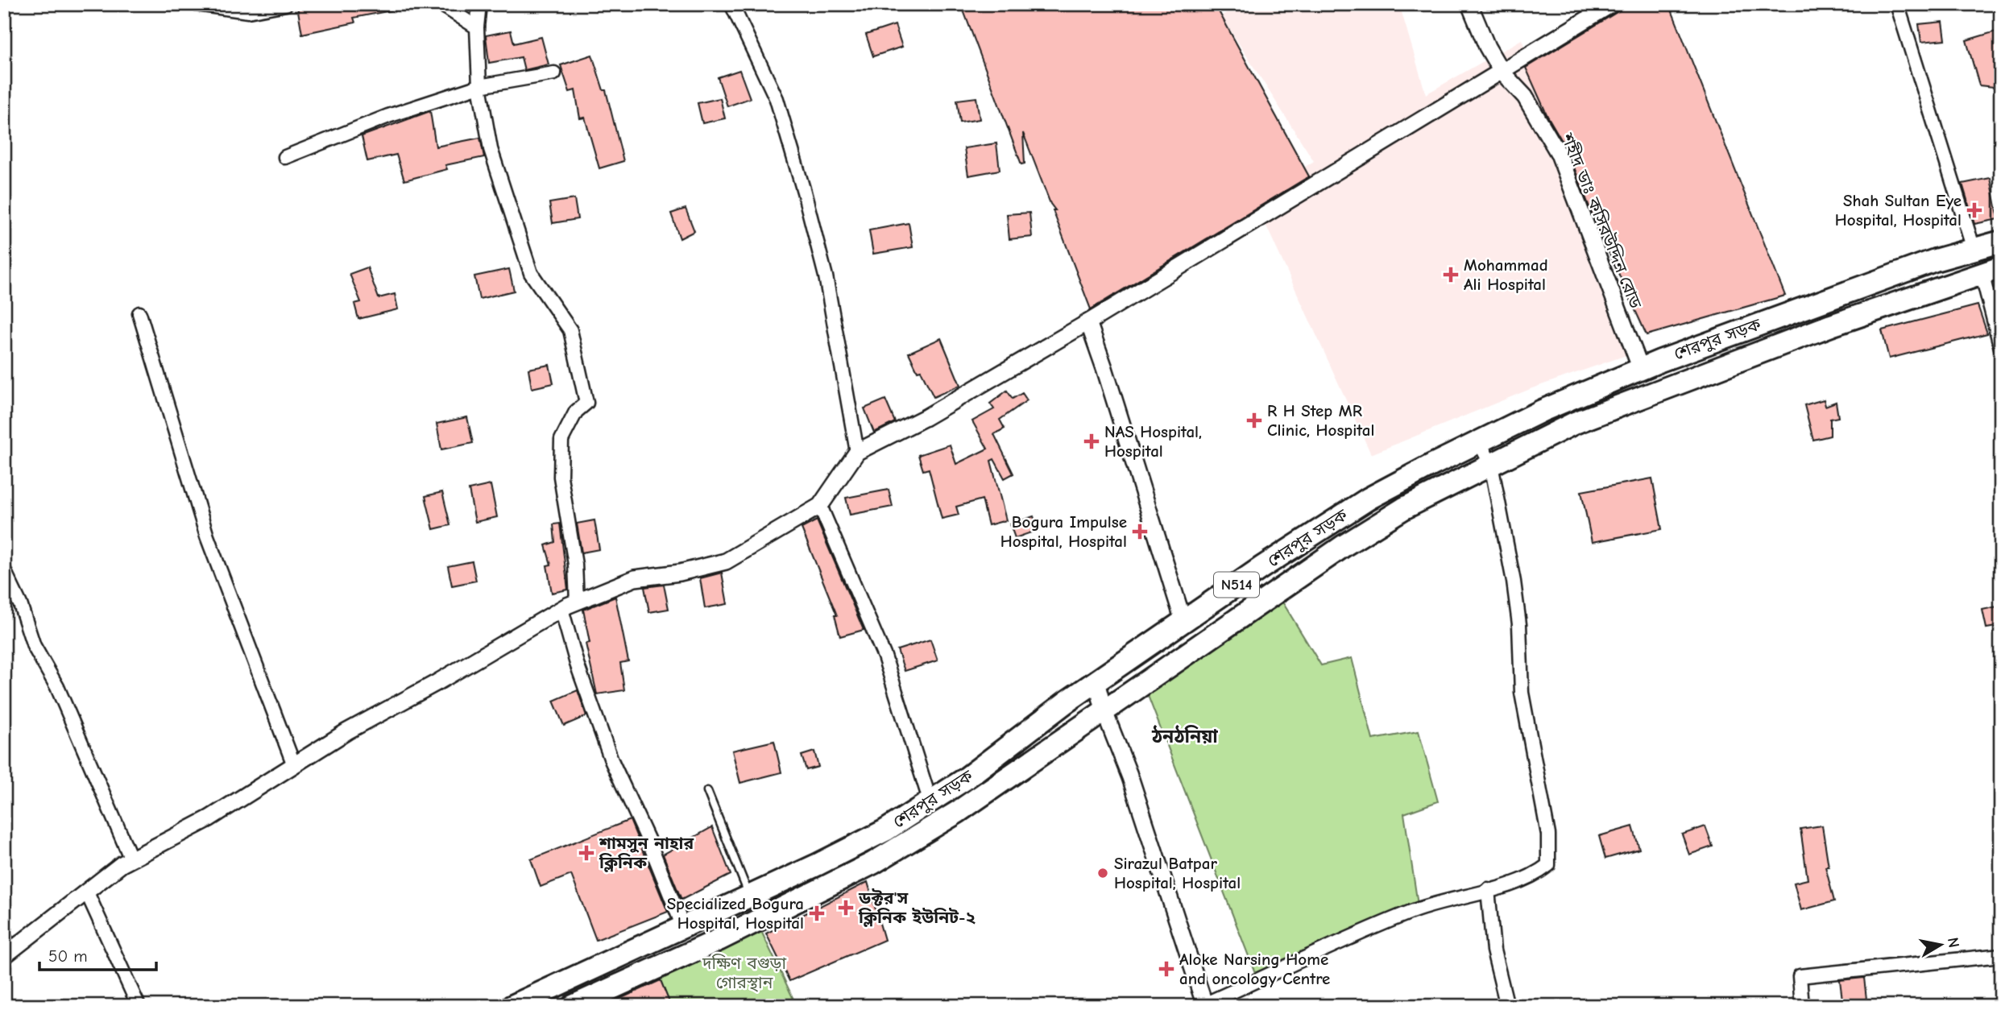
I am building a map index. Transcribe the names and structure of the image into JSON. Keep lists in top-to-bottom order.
{
  "streets": {
    "highway": ["শেরপুর সড়ক", "N514"],
    "street": ["শহীদ ডাঃ কসিরউদ্দিন রোড"]
  },
  "crossings": [
    ["শহীদ ডাঃ কসিরউদ্দিন রোড", "শেরপুর সড়ক"]
  ],
  "districts": ["ঠনঠনিয়া"],
  "parks": ["দক্ষিণ বগুড়া গোরস্থান"],
  "places": {
    "health": [
      "Shah Sultan Eye Hospital, Hospital",
      "Mohammad Ali Hospital",
      "R H Step MR Clinic, Hospital",
      "NAS Hospital, Hospital",
      "Bogura Impulse Hospital, Hospital",
      "শামসুন নাহার ক্লিনিক",
      "ডক্টর'স ক্লিনিক ইউনিট-২",
      "Specialized Bogura Hospital, Hospital",
      "Aloke Narsing Home and oncology Centre"
    ],
    "other": ["Sirazul Batpar Hospital, Hospital"]
  },
  "scale_bar": "50 m",
  "north": "right"
}
